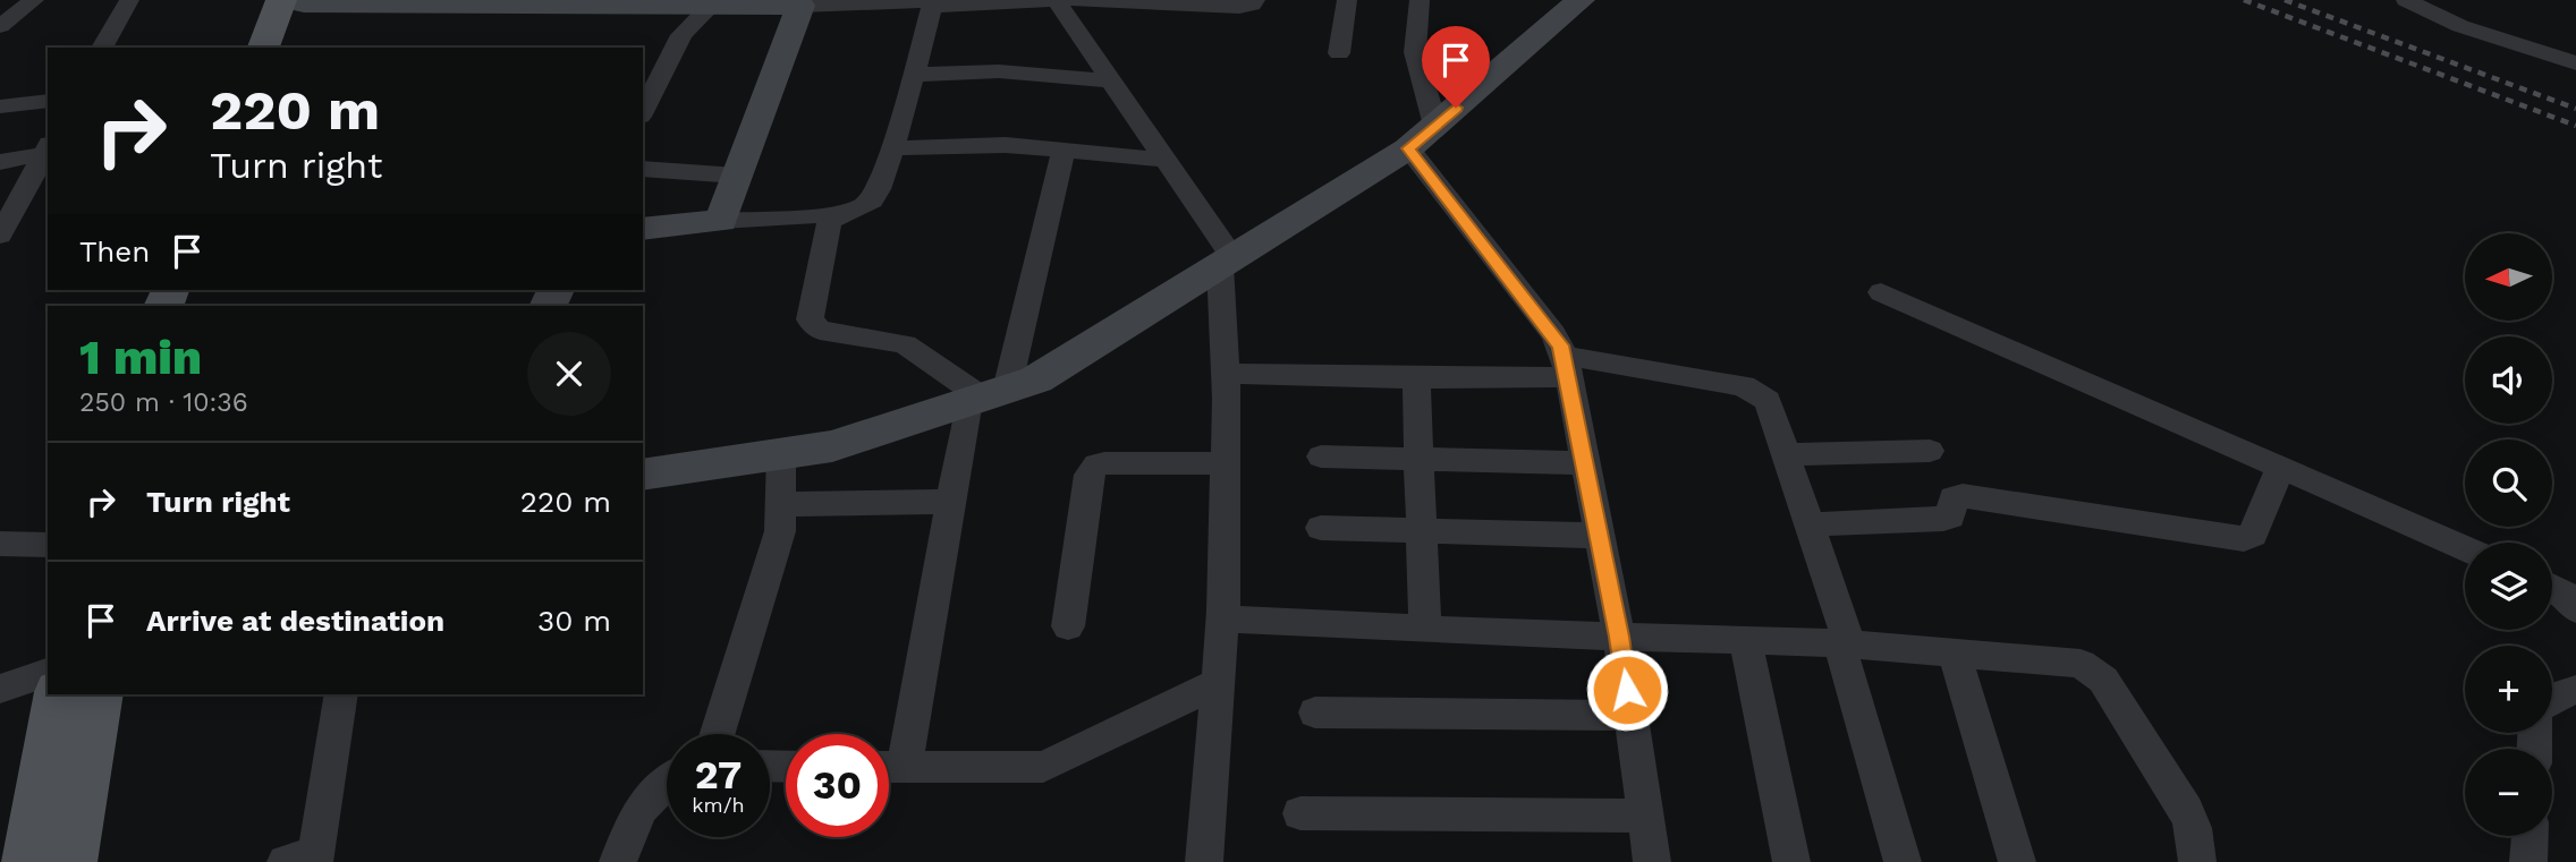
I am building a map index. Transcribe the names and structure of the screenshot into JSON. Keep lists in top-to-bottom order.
{
  "north": "left",
  "page": {
    "turn": ["220 m", "Turn right"],
    "then": "Then",
    "map_buttons": ["+", "−"],
    "heading": ["1 min", "250 m · 10:36"],
    "list": [
      {
        "name": "Turn right",
        "value": "220 m"
      },
      {
        "name": "Arrive at destination",
        "value": "30 m"
      }
    ],
    "speed": "27 km/h",
    "limit": "30"
  }
}
